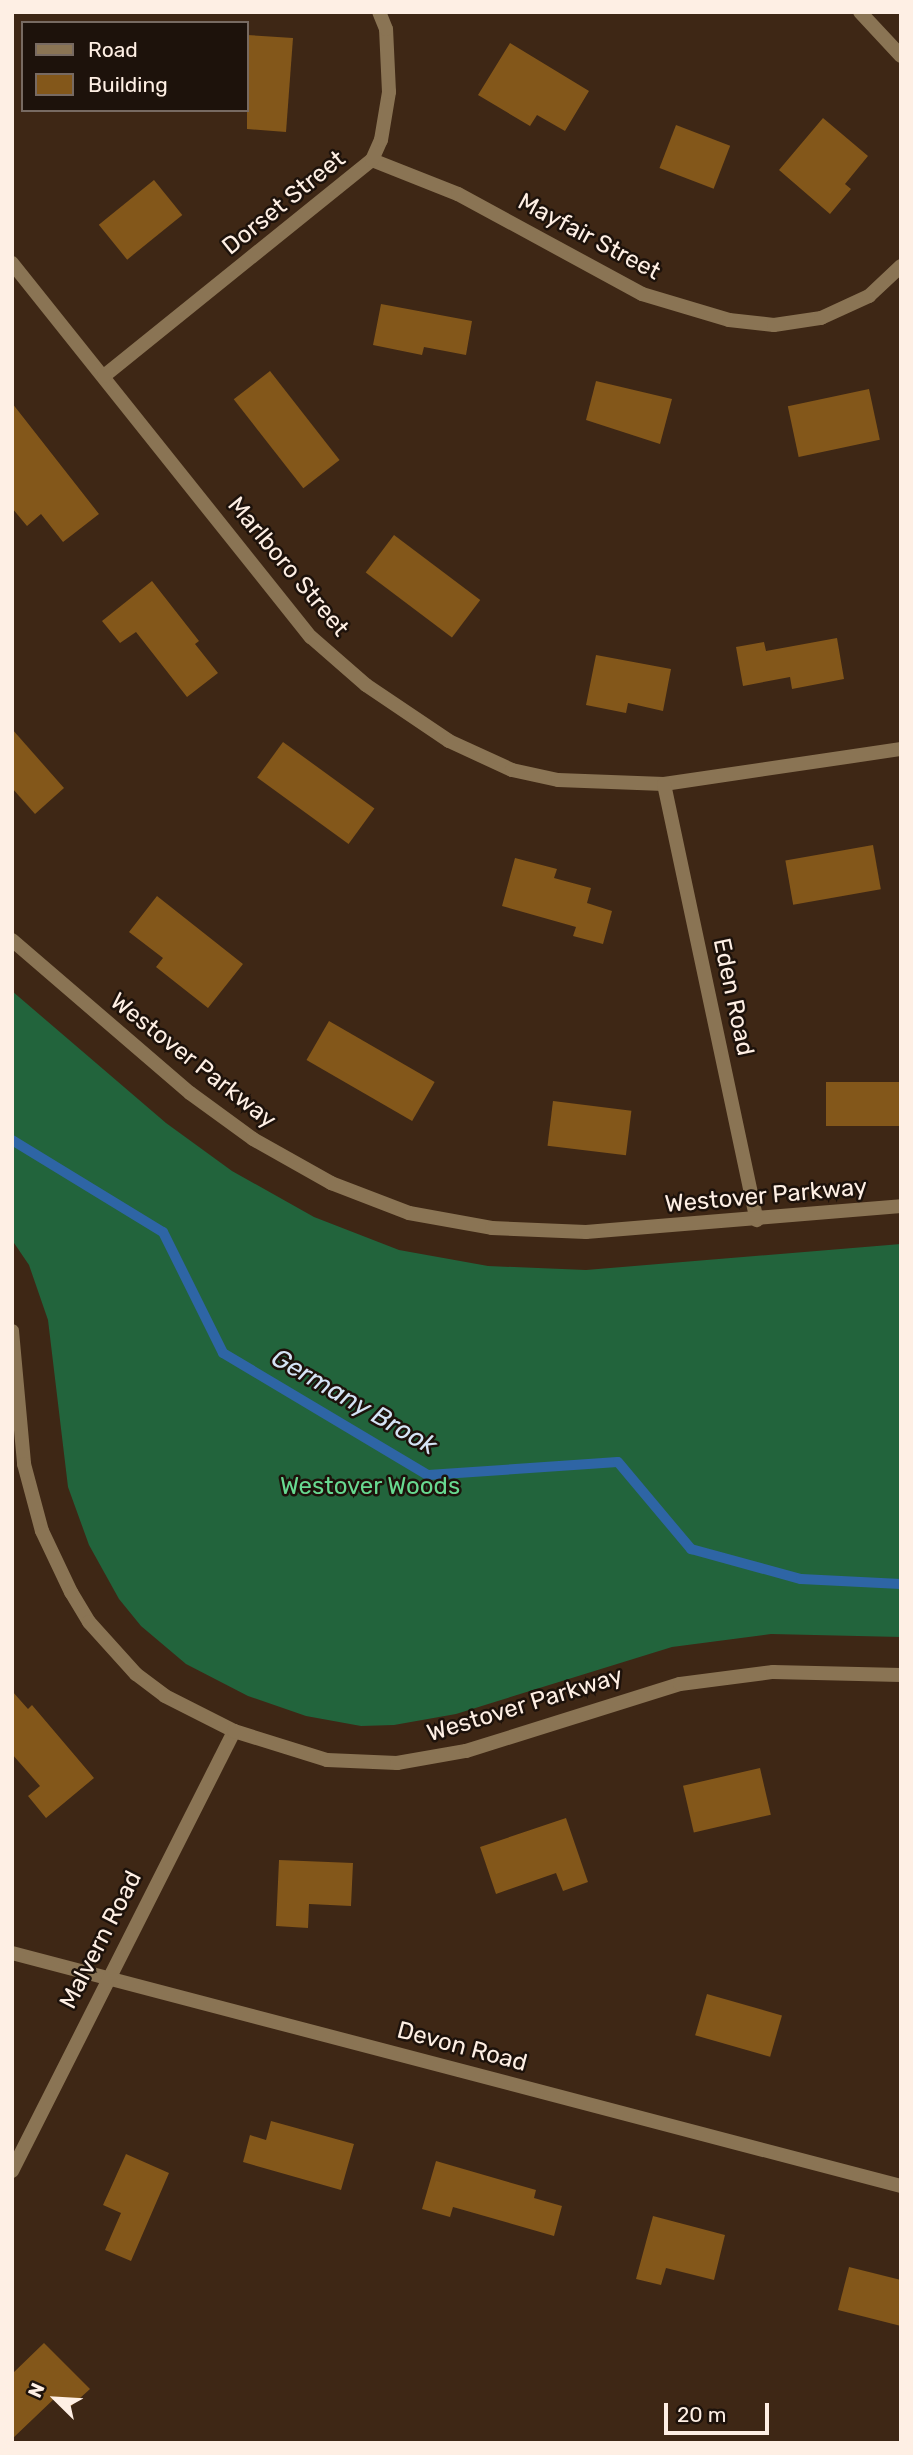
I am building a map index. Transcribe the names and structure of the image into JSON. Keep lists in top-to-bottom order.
{
  "streets": {
    "street": [
      "Dorset Street",
      "Mayfair Street",
      "Marlboro Street",
      "Eden Road",
      "Westover Parkway",
      "Malvern Road",
      "Devon Road"
    ]
  },
  "crossings": [
    ["Dorset Street", "Mayfair Street"],
    ["Dorset Street", "Marlboro Street"],
    ["Marlboro Street", "Eden Road"],
    ["Eden Road", "Westover Parkway"],
    ["Westover Parkway", "Malvern Road"],
    ["Malvern Road", "Devon Road"]
  ],
  "water": ["Germany Brook"],
  "parks": ["Westover Woods"],
  "legend": ["Road", "Building"],
  "scale_bar": "20 m",
  "north": "top left"
}
